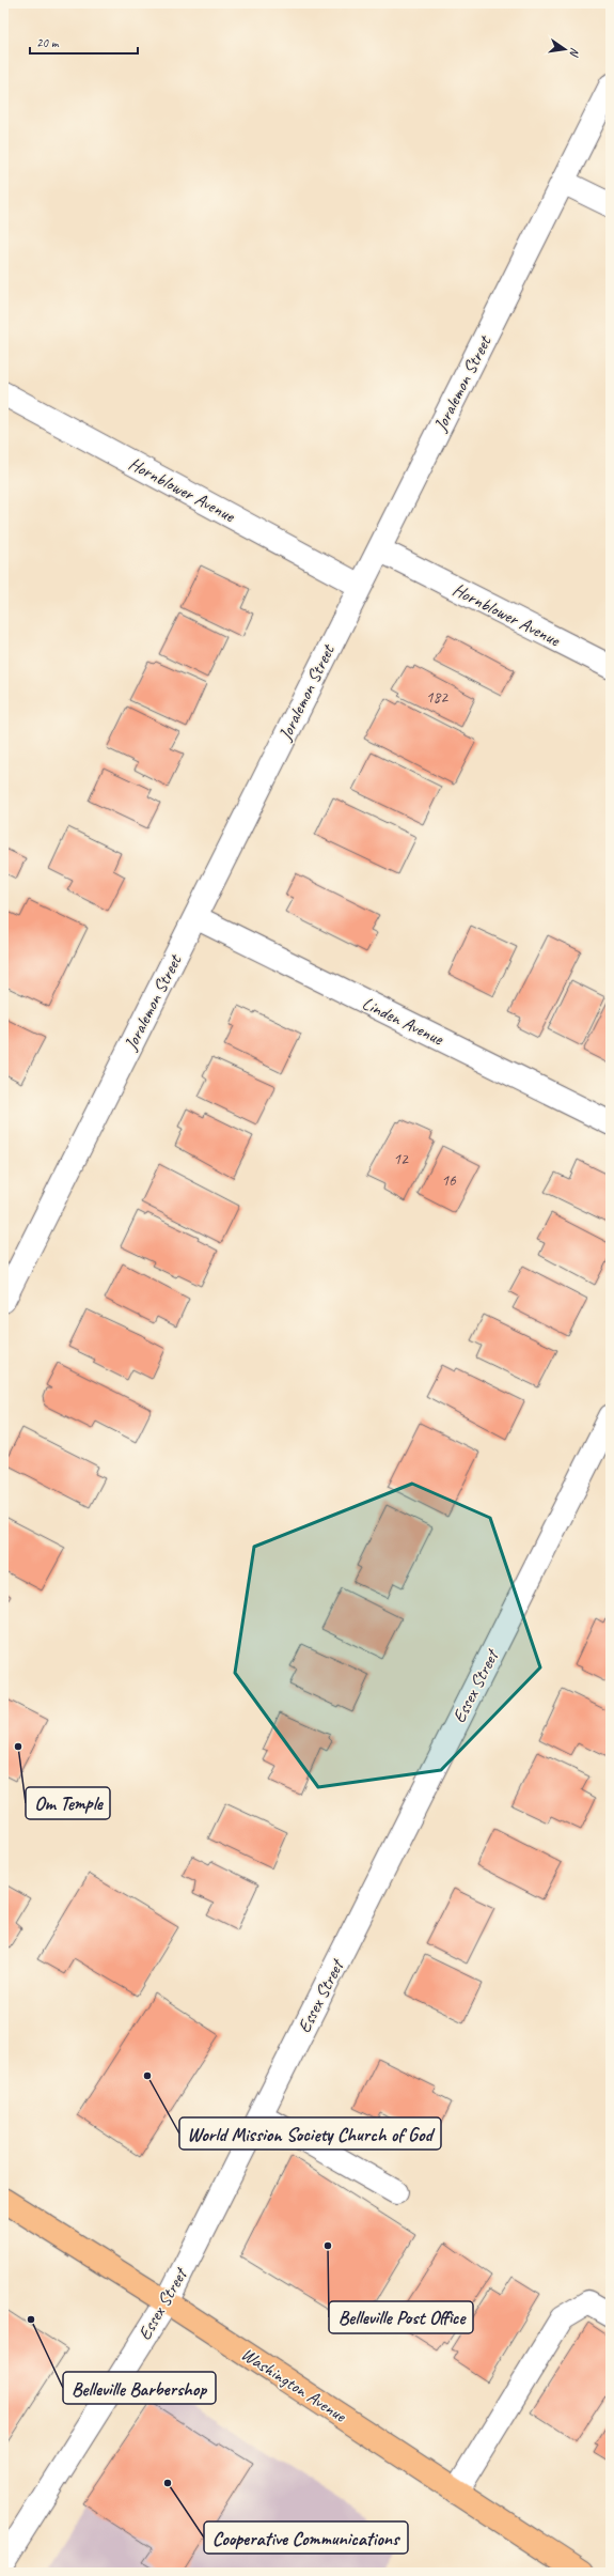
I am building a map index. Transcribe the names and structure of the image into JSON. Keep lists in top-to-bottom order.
{
  "streets": {
    "main road": ["Washington Avenue"],
    "street": [
      "Joralemon Street",
      "Hornblower Avenue",
      "Linden Avenue",
      "Essex Street"
    ]
  },
  "crossings": [
    ["Joralemon Street", "Hornblower Avenue"],
    ["Joralemon Street", "Linden Avenue"],
    ["Essex Street", "Washington Avenue"]
  ],
  "places": [
    "Om Temple",
    "World Mission Society Church of God",
    "Belleville Post Office",
    "Belleville Barbershop",
    "Cooperative Communications"
  ],
  "house_numbers": ["182", "12", "16"],
  "scale_bar": "20 m",
  "north": "right"
}
